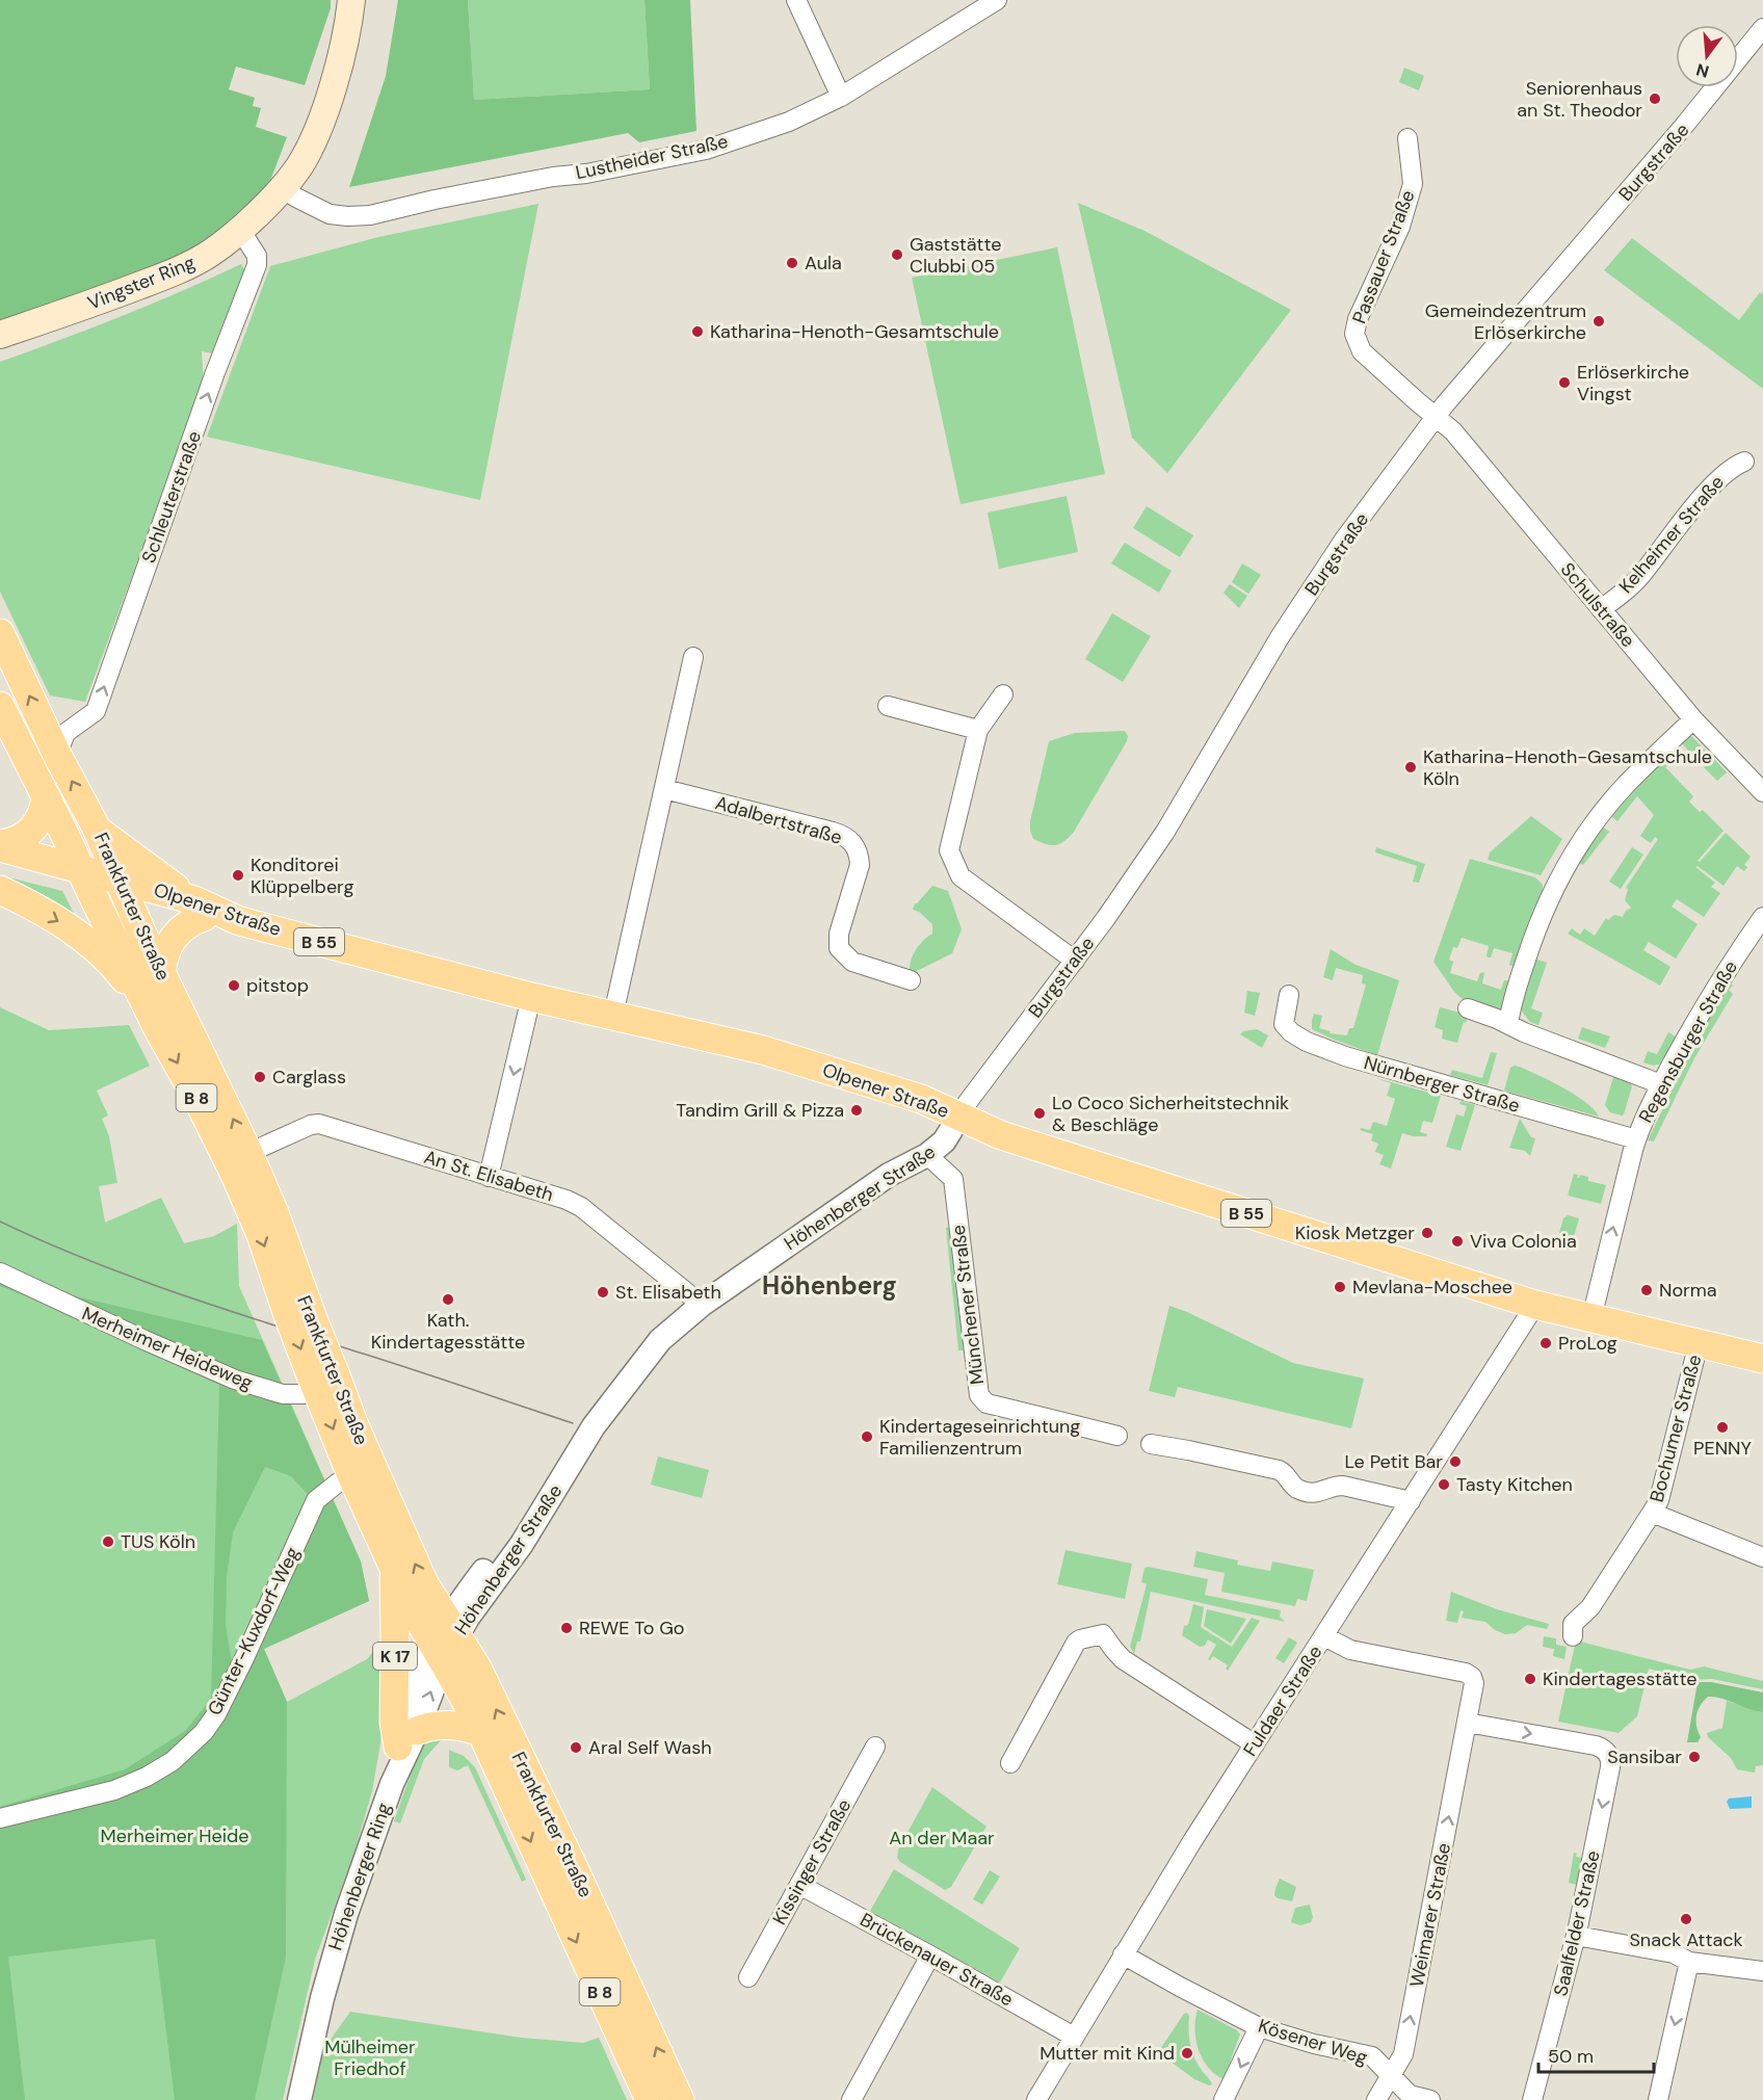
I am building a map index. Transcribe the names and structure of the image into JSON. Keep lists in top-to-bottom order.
{
  "streets": {
    "main road": [
      "Vingster Ring",
      "Frankfurter Straße",
      "Olpener Straße",
      "B 55",
      "B 8",
      "K 17"
    ],
    "street": [
      "Lustheider Straße",
      "Burgstraße",
      "Passauer Straße",
      "Schleuterstraße",
      "Kelheimer Straße",
      "Schulstraße",
      "Adalbertstraße",
      "Regensburger Straße",
      "Nürnberger Straße",
      "An St. Elisabeth",
      "Höhenberger Straße",
      "Münchener Straße",
      "Merheimer Heideweg",
      "Bochumer Straße",
      "Günter-Kuxdorf-Weg",
      "Fuldaer Straße",
      "Kissinger Straße",
      "Höhenberger Ring",
      "Weimarer Straße",
      "Saalfelder Straße",
      "Brückenauer Straße",
      "Kösener Weg"
    ]
  },
  "crossings": [
    ["Lustheider Straße", "Vingster Ring"],
    ["Burgstraße", "Passauer Straße"],
    ["Burgstraße", "Schulstraße"],
    ["Burgstraße", "Olpener Straße"],
    ["Burgstraße", "Höhenberger Straße"],
    ["Passauer Straße", "Schulstraße"],
    ["Vingster Ring", "Schleuterstraße"],
    ["Schleuterstraße", "Frankfurter Straße"],
    ["Kelheimer Straße", "Schulstraße"],
    ["Frankfurter Straße", "Olpener Straße"],
    ["Frankfurter Straße", "B 55"],
    ["Frankfurter Straße", "An St. Elisabeth"],
    ["Frankfurter Straße", "Höhenberger Straße"],
    ["Frankfurter Straße", "Merheimer Heideweg"],
    ["Frankfurter Straße", "Günter-Kuxdorf-Weg"],
    ["Frankfurter Straße", "K 17"],
    ["Olpener Straße", "B 55"],
    ["Olpener Straße", "Regensburger Straße"],
    ["Olpener Straße", "Höhenberger Straße"],
    ["Olpener Straße", "Bochumer Straße"],
    ["Olpener Straße", "Fuldaer Straße"],
    ["Regensburger Straße", "Nürnberger Straße"],
    ["An St. Elisabeth", "Höhenberger Straße"],
    ["Höhenberger Straße", "Münchener Straße"],
    ["Höhenberger Straße", "K 17"],
    ["K 17", "Höhenberger Ring"],
    ["Fuldaer Straße", "Weimarer Straße"],
    ["Fuldaer Straße", "Brückenauer Straße"],
    ["Fuldaer Straße", "Kösener Weg"],
    ["Kissinger Straße", "Brückenauer Straße"],
    ["Weimarer Straße", "Saalfelder Straße"],
    ["Weimarer Straße", "Kösener Weg"]
  ],
  "one_way": ["Schleuterstraße", "Regensburger Straße", "Weimarer Straße"],
  "districts": ["Höhenberg"],
  "parks": ["Merheimer Heide", "An der Maar", "Mülheimer Friedhof"],
  "places": [
    "Seniorenhaus an St. Theodor",
    "Gaststätte Clubbi 05",
    "Aula",
    "Gemeindezentrum Erlöserkirche",
    "Katharina-Henoth-Gesamtschule",
    "Erlöserkirche Vingst",
    "Katharina-Henoth-Gesamtschule Köln",
    "Konditorei Klüppelberg",
    "pitstop",
    "Carglass",
    "Tandim Grill & Pizza",
    "Lo Coco Sicherheitstechnik & Beschläge",
    "Kiosk Metzger",
    "Viva Colonia",
    "Mevlana-Moschee",
    "Norma",
    "St. Elisabeth",
    "Kath. Kindertagesstätte",
    "ProLog",
    "PENNY",
    "Kindertageseinrichtung Familienzentrum",
    "Le Petit Bar",
    "Tasty Kitchen",
    "TUS Köln",
    "REWE To Go",
    "Kindertagesstätte",
    "Aral Self Wash",
    "Sansibar",
    "Snack Attack",
    "Mutter mit Kind"
  ],
  "scale_bar": "50 m",
  "north": "bottom"
}
